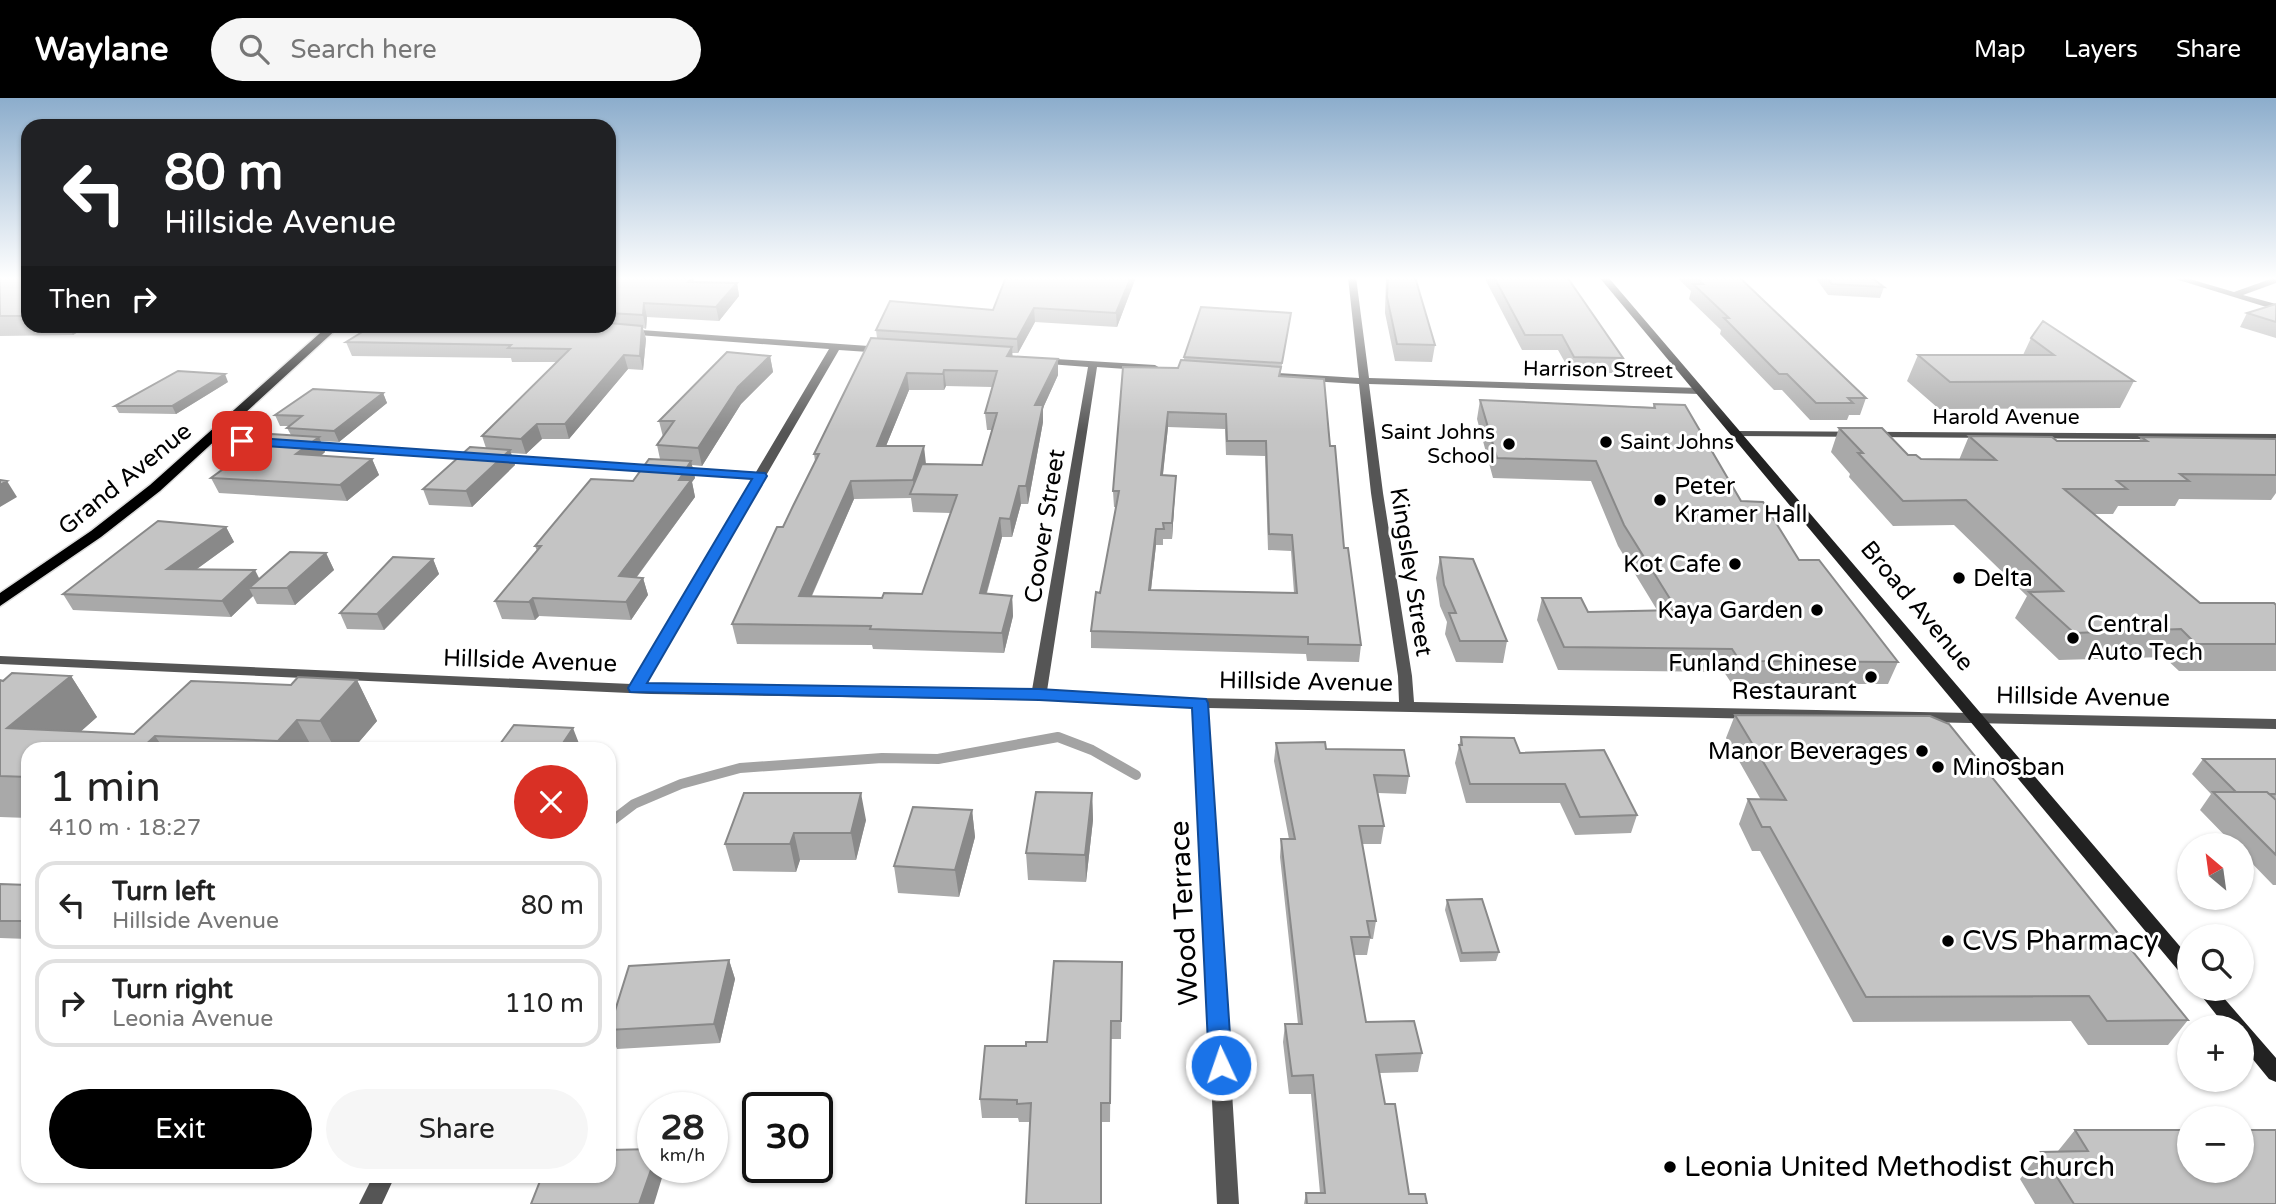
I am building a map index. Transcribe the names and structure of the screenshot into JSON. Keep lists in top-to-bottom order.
{
  "streets": {
    "main road": ["Grand Avenue"],
    "street": [
      "Harrison Street",
      "Harold Avenue",
      "Coover Street",
      "Kingsley Street",
      "Broad Avenue",
      "Hillside Avenue",
      "Wood Terrace"
    ]
  },
  "crossings": [
    ["Harrison Street", "Kingsley Street"],
    ["Harrison Street", "Broad Avenue"],
    ["Harold Avenue", "Broad Avenue"],
    ["Coover Street", "Hillside Avenue"],
    ["Kingsley Street", "Hillside Avenue"],
    ["Broad Avenue", "Hillside Avenue"],
    ["Hillside Avenue", "Wood Terrace"]
  ],
  "places": [
    "Saint Johns",
    "Saint Johns School",
    "Peter Kramer Hall",
    "Kot Cafe",
    "Delta",
    "Kaya Garden",
    "Central Auto Tech",
    "Funland Chinese Restaurant",
    "Manor Beverages",
    "Minosban",
    "CVS Pharmacy",
    "Leonia United Methodist Church"
  ],
  "north": "top left",
  "page": {
    "header": "Waylane",
    "search": "Search here",
    "nav": ["Map", "Layers", "Share"],
    "turn": ["80 m", "Hillside Avenue"],
    "then": "Then",
    "heading": ["1 min", "410 m · 18:27"],
    "map_buttons": ["+", "−"],
    "list": [
      {
        "name": "Turn left",
        "note": "Hillside Avenue",
        "value": "80 m"
      },
      {
        "name": "Turn right",
        "note": "Leonia Avenue",
        "value": "110 m"
      }
    ],
    "buttons": ["Exit", "Share"],
    "speed": "28 km/h",
    "limit": "30"
  }
}
